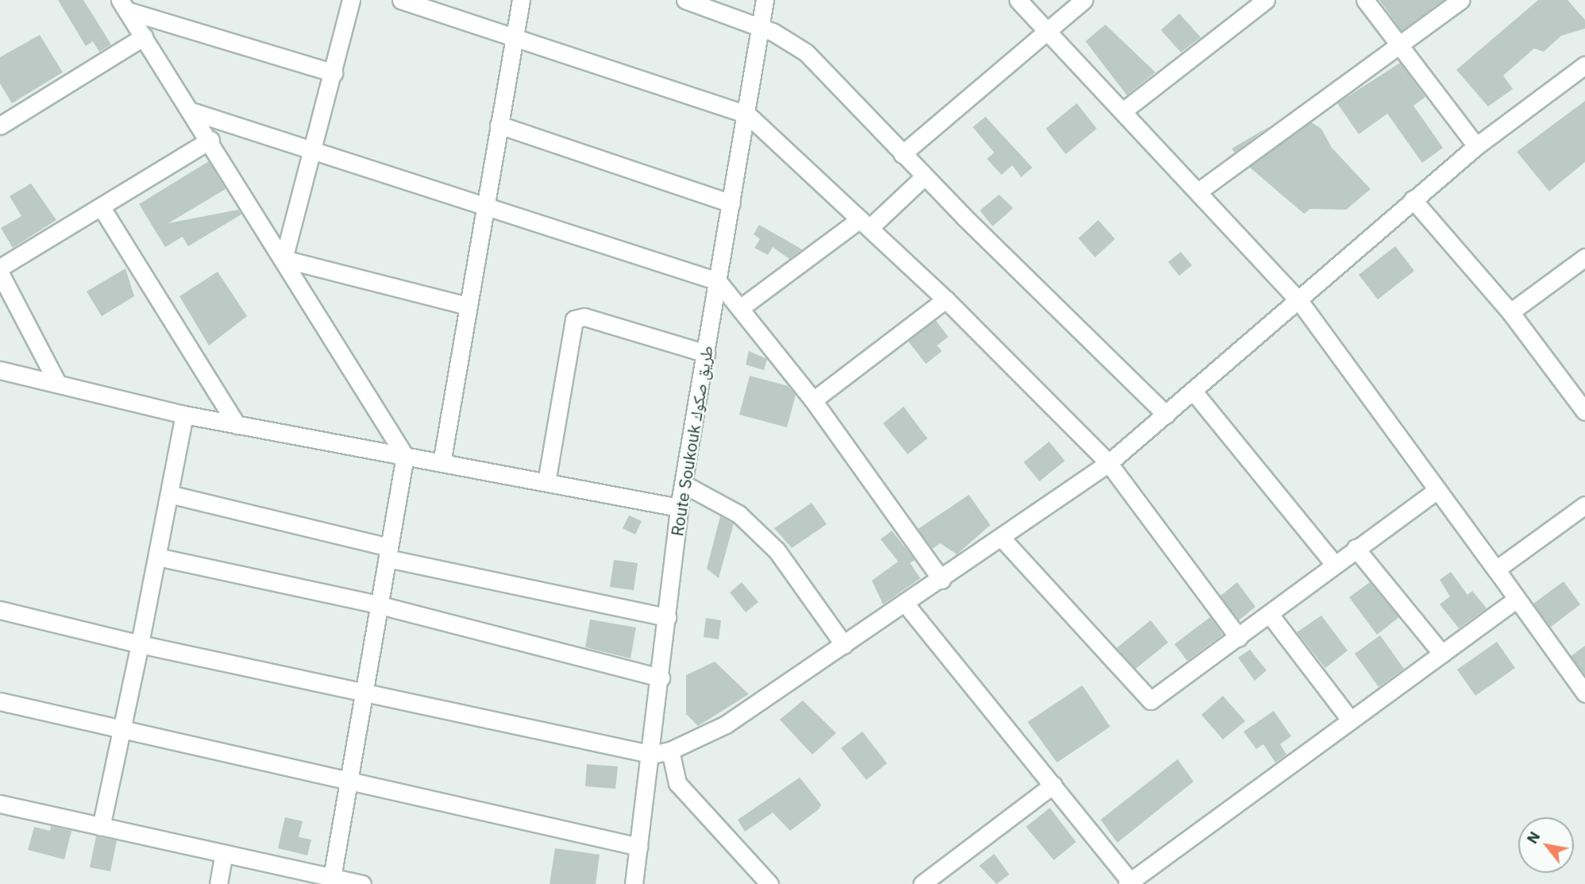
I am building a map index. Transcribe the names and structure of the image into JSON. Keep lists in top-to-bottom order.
{
  "streets": {
    "street": ["Route Soukouk طريق صكوك"]
  },
  "north": "top left"
}
